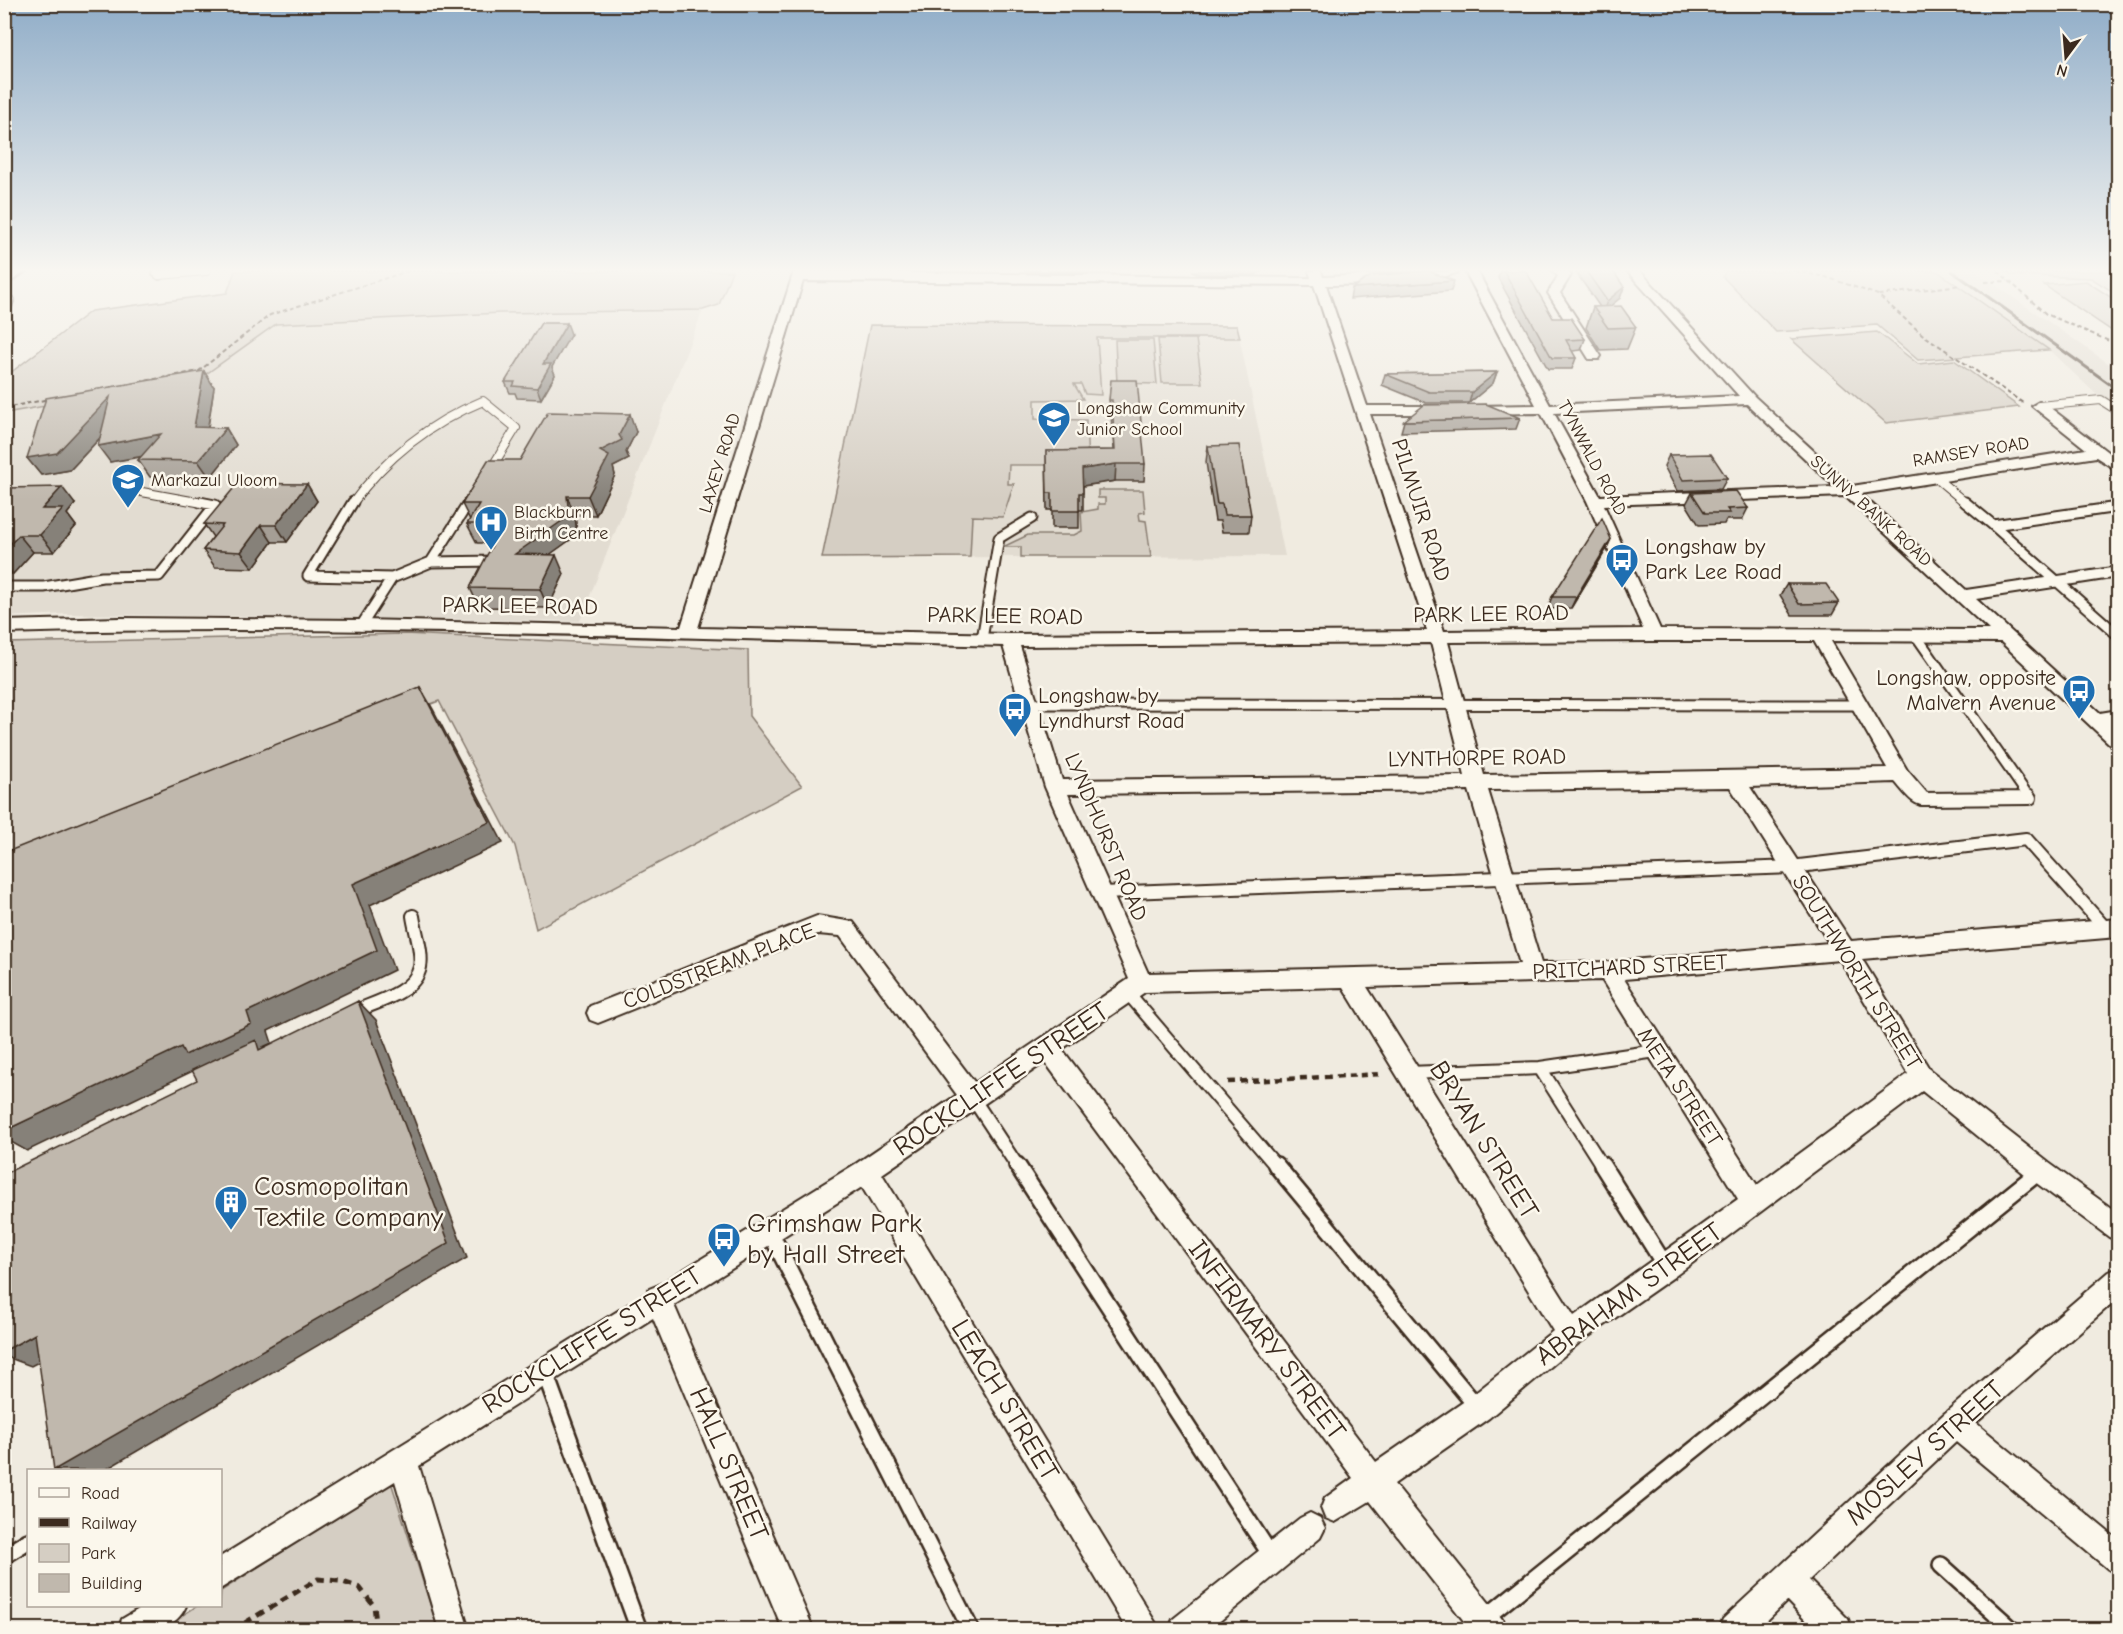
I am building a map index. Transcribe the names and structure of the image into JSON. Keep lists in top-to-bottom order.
{
  "streets": {
    "street": [
      "RAMSEY ROAD",
      "TYNWALD ROAD",
      "LAXEY ROAD",
      "PILMUIR ROAD",
      "SUNNY BANK ROAD",
      "PARK LEE ROAD",
      "LYNTHORPE ROAD",
      "LYNDHURST ROAD",
      "COLDSTREAM PLACE",
      "PRITCHARD STREET",
      "SOUTHWORTH STREET",
      "ROCKCLIFFE STREET",
      "META STREET",
      "BRYAN STREET",
      "ABRAHAM STREET",
      "INFIRMARY STREET",
      "LEACH STREET",
      "MOSLEY STREET",
      "HALL STREET"
    ]
  },
  "crossings": [
    ["RAMSEY ROAD", "TYNWALD ROAD"],
    ["RAMSEY ROAD", "SUNNY BANK ROAD"],
    ["TYNWALD ROAD", "PARK LEE ROAD"],
    ["LAXEY ROAD", "PARK LEE ROAD"],
    ["PILMUIR ROAD", "PARK LEE ROAD"],
    ["PILMUIR ROAD", "LYNTHORPE ROAD"],
    ["PILMUIR ROAD", "PRITCHARD STREET"],
    ["SUNNY BANK ROAD", "PARK LEE ROAD"],
    ["PARK LEE ROAD", "LYNDHURST ROAD"],
    ["LYNTHORPE ROAD", "LYNDHURST ROAD"],
    ["LYNTHORPE ROAD", "SOUTHWORTH STREET"],
    ["LYNDHURST ROAD", "PRITCHARD STREET"],
    ["LYNDHURST ROAD", "ROCKCLIFFE STREET"],
    ["COLDSTREAM PLACE", "ROCKCLIFFE STREET"],
    ["PRITCHARD STREET", "SOUTHWORTH STREET"],
    ["PRITCHARD STREET", "ROCKCLIFFE STREET"],
    ["PRITCHARD STREET", "META STREET"],
    ["PRITCHARD STREET", "BRYAN STREET"],
    ["SOUTHWORTH STREET", "ABRAHAM STREET"],
    ["ROCKCLIFFE STREET", "INFIRMARY STREET"],
    ["ROCKCLIFFE STREET", "LEACH STREET"],
    ["ROCKCLIFFE STREET", "HALL STREET"],
    ["META STREET", "ABRAHAM STREET"],
    ["BRYAN STREET", "ABRAHAM STREET"],
    ["ABRAHAM STREET", "INFIRMARY STREET"]
  ],
  "places": {
    "school or university": ["Longshaw Community Junior School", "Markazul Uloom"],
    "hospital": ["Blackburn Birth Centre"],
    "bus stop": [
      "Longshaw by Park Lee Road",
      "Longshaw, opposite Malvern Avenue",
      "Longshaw by Lyndhurst Road",
      "Grimshaw Park by Hall Street"
    ],
    "building": ["Cosmopolitan Textile Company"]
  },
  "legend": [
    "Road",
    "Railway",
    "Park",
    "Building"
  ],
  "north": "bottom"
}
